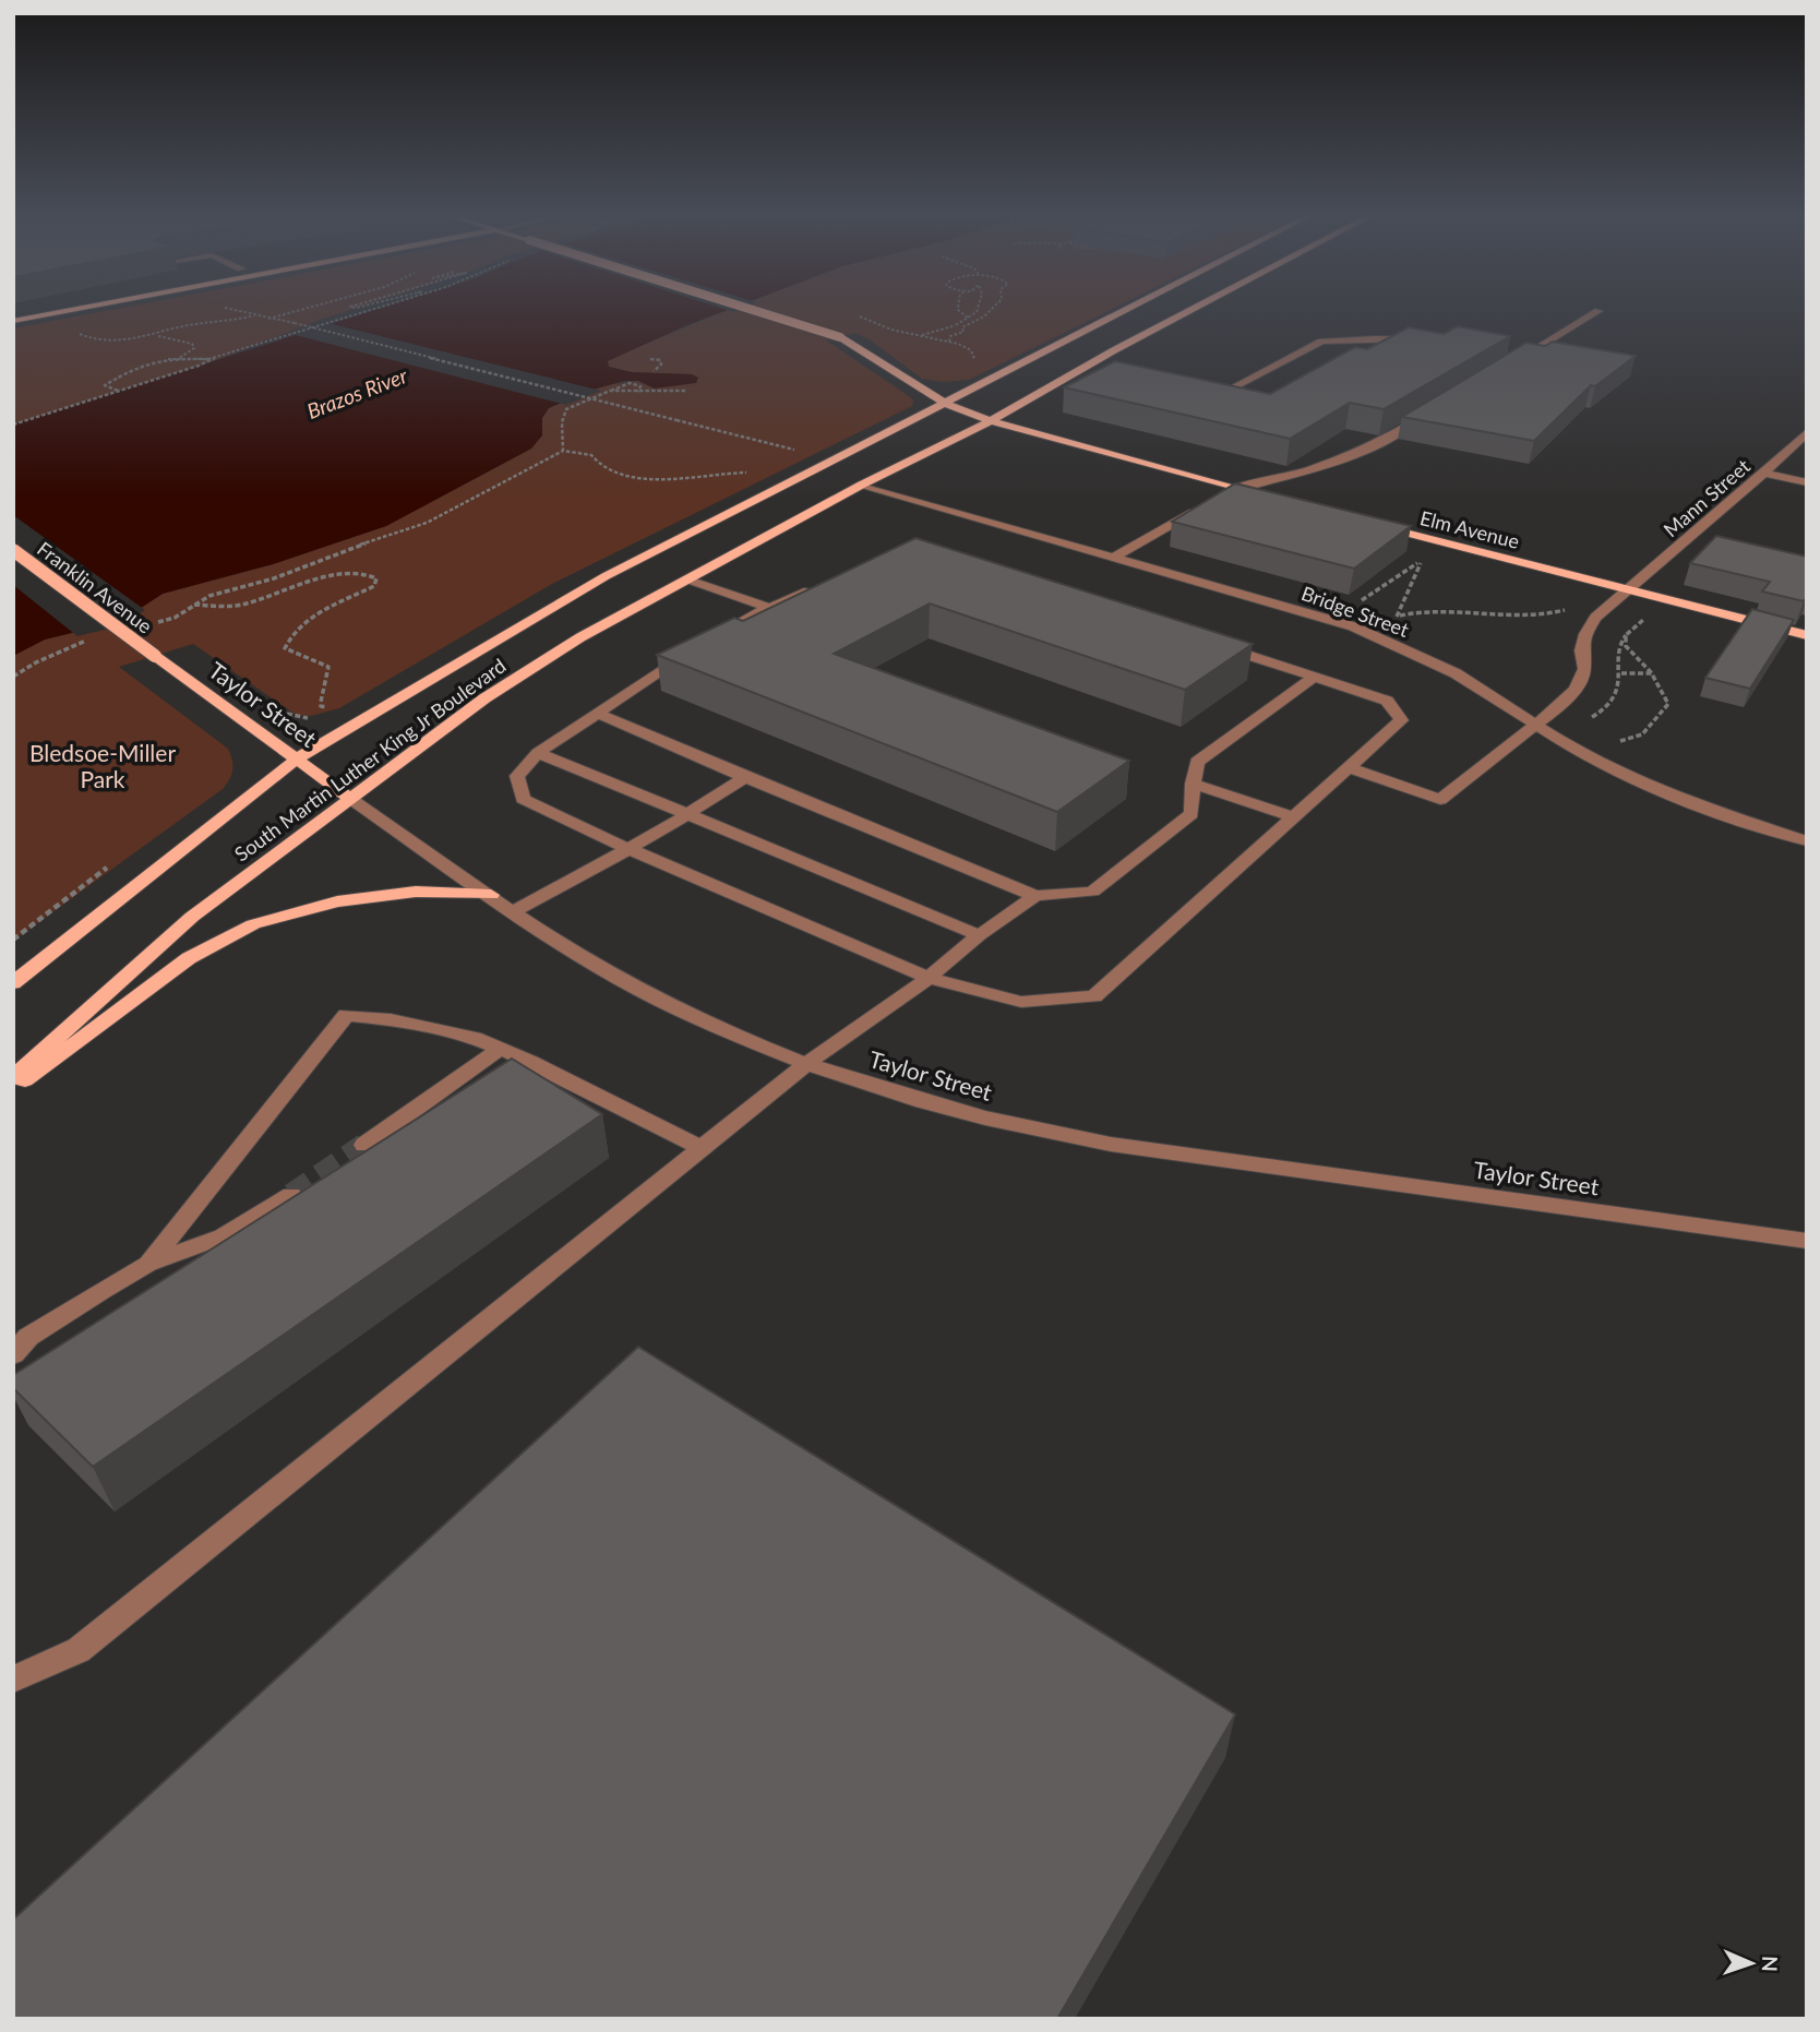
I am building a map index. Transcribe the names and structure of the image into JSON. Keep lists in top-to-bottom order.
{
  "streets": {
    "main road": [
      "Elm Avenue",
      "Franklin Avenue",
      "Taylor Street",
      "South Martin Luther King Jr Boulevard"
    ],
    "street": ["Mann Street", "Bridge Street"]
  },
  "crossings": [
    ["Mann Street", "Elm Avenue"],
    ["Mann Street", "Bridge Street"],
    ["Franklin Avenue", "Taylor Street"],
    ["Bridge Street", "South Martin Luther King Jr Boulevard"],
    ["Taylor Street", "South Martin Luther King Jr Boulevard"]
  ],
  "water": ["Brazos River"],
  "parks": ["Bledsoe-Miller Park"],
  "north": "right"
}
